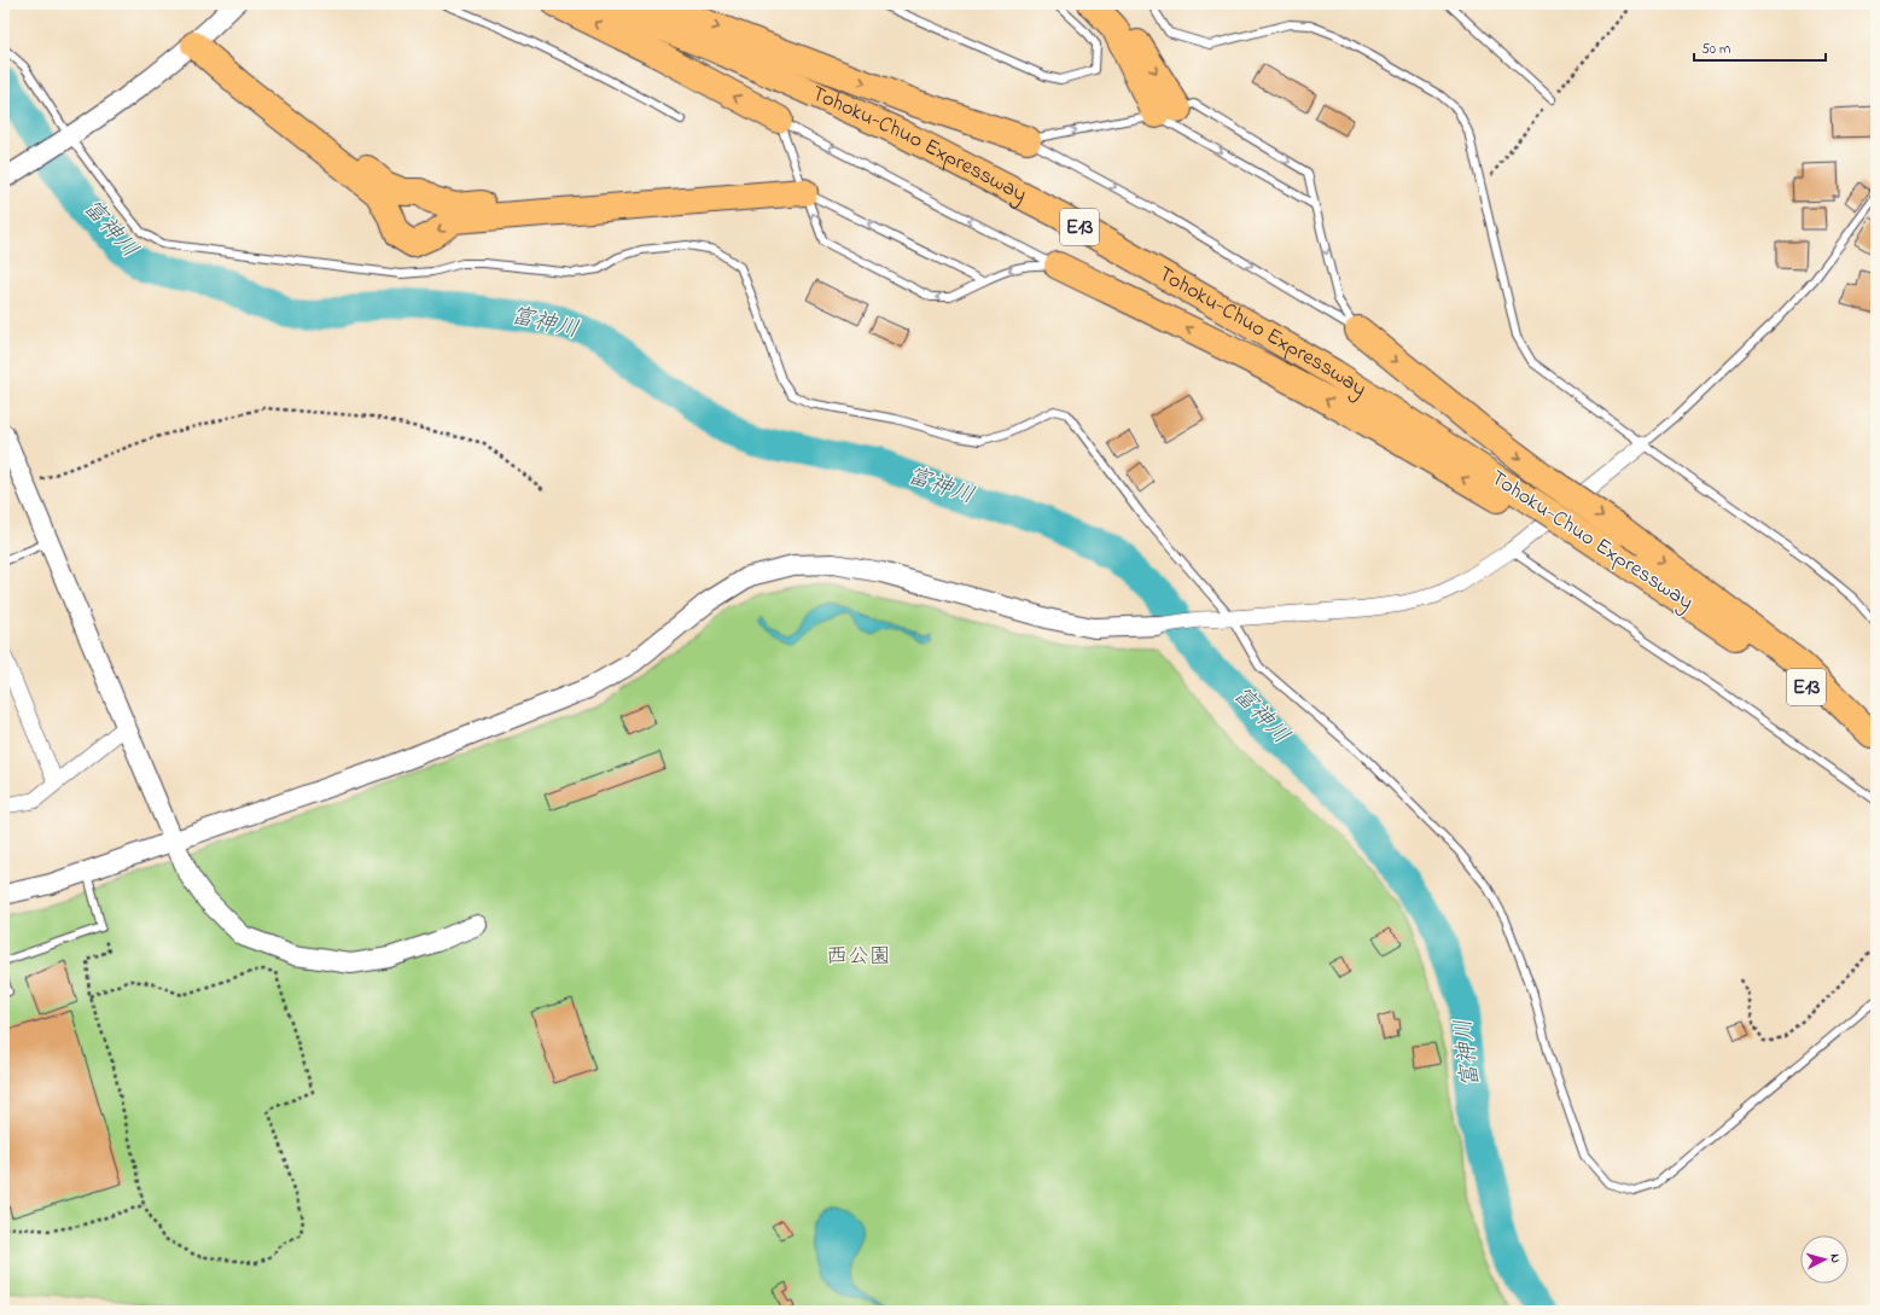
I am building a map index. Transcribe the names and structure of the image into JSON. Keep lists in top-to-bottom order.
{
  "streets": {
    "highway": ["Tohoku-Chuo Expressway", "E13"]
  },
  "water": ["富神川"],
  "parks": ["西公園"],
  "scale_bar": "50 m",
  "north": "right"
}
